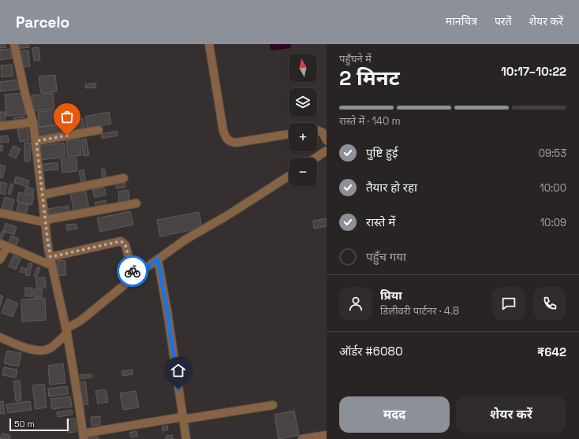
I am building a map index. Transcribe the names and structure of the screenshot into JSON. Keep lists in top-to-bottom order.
{
  "scale_bar": "50 m",
  "north": "top",
  "page": {
    "header": "Parcelo",
    "nav": ["मानचित्र", "परतें", "शेयर करें"],
    "heading": ["2 मिनट", "पहुँचने में", "10:17–10:22"],
    "panel": [
      "प्रिया",
      "डिलीवरी पार्टनर · 4.8",
      "ऑर्डर #6080",
      "₹642"
    ],
    "map_buttons": ["+", "−"],
    "bar": "रास्ते में · 140 m",
    "list": [
      ["पुष्टि हुई", "09:53"],
      ["तैयार हो रहा", "10:00"],
      ["रास्ते में", "10:09"],
      "पहुँच गया"
    ],
    "buttons": ["मदद", "शेयर करें"],
    "scale": "50 m"
  }
}
